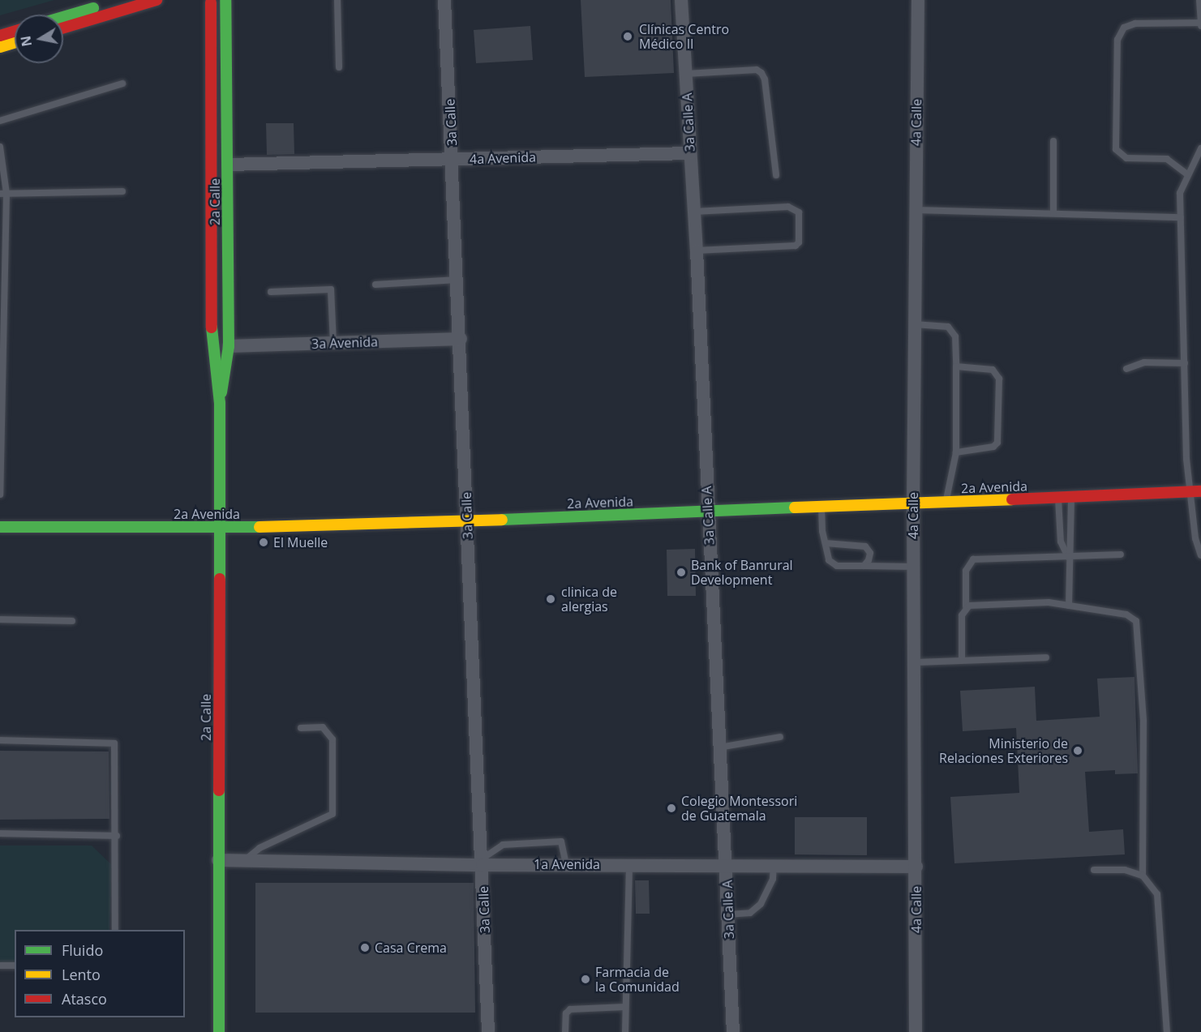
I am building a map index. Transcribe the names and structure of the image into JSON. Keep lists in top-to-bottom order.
{
  "streets": {
    "street": [
      "3a Calle",
      "3a Calle A",
      "4a Calle",
      "4a Avenida",
      "2a Calle",
      "3a Avenida",
      "2a Avenida",
      "1a Avenida"
    ]
  },
  "crossings": [
    ["3a Calle", "4a Avenida"],
    ["3a Calle", "3a Avenida"],
    ["3a Calle", "2a Avenida"],
    ["3a Calle", "1a Avenida"],
    ["3a Calle A", "4a Avenida"],
    ["3a Calle A", "2a Avenida"],
    ["3a Calle A", "1a Avenida"],
    ["4a Calle", "2a Avenida"],
    ["4a Calle", "1a Avenida"],
    ["4a Avenida", "2a Calle"],
    ["2a Calle", "3a Avenida"],
    ["2a Calle", "2a Avenida"],
    ["2a Calle", "1a Avenida"]
  ],
  "places": [
    "Clínicas Centro Médico II",
    "El Muelle",
    "Bank of Banrural Development",
    "clinica de alergias",
    "Ministerio de Relaciones Exteriores",
    "Colegio Montessori de Guatemala",
    "Casa Crema",
    "Farmacia de la Comunidad"
  ],
  "legend": ["Fluido", "Lento", "Atasco"],
  "north": "left"
}
